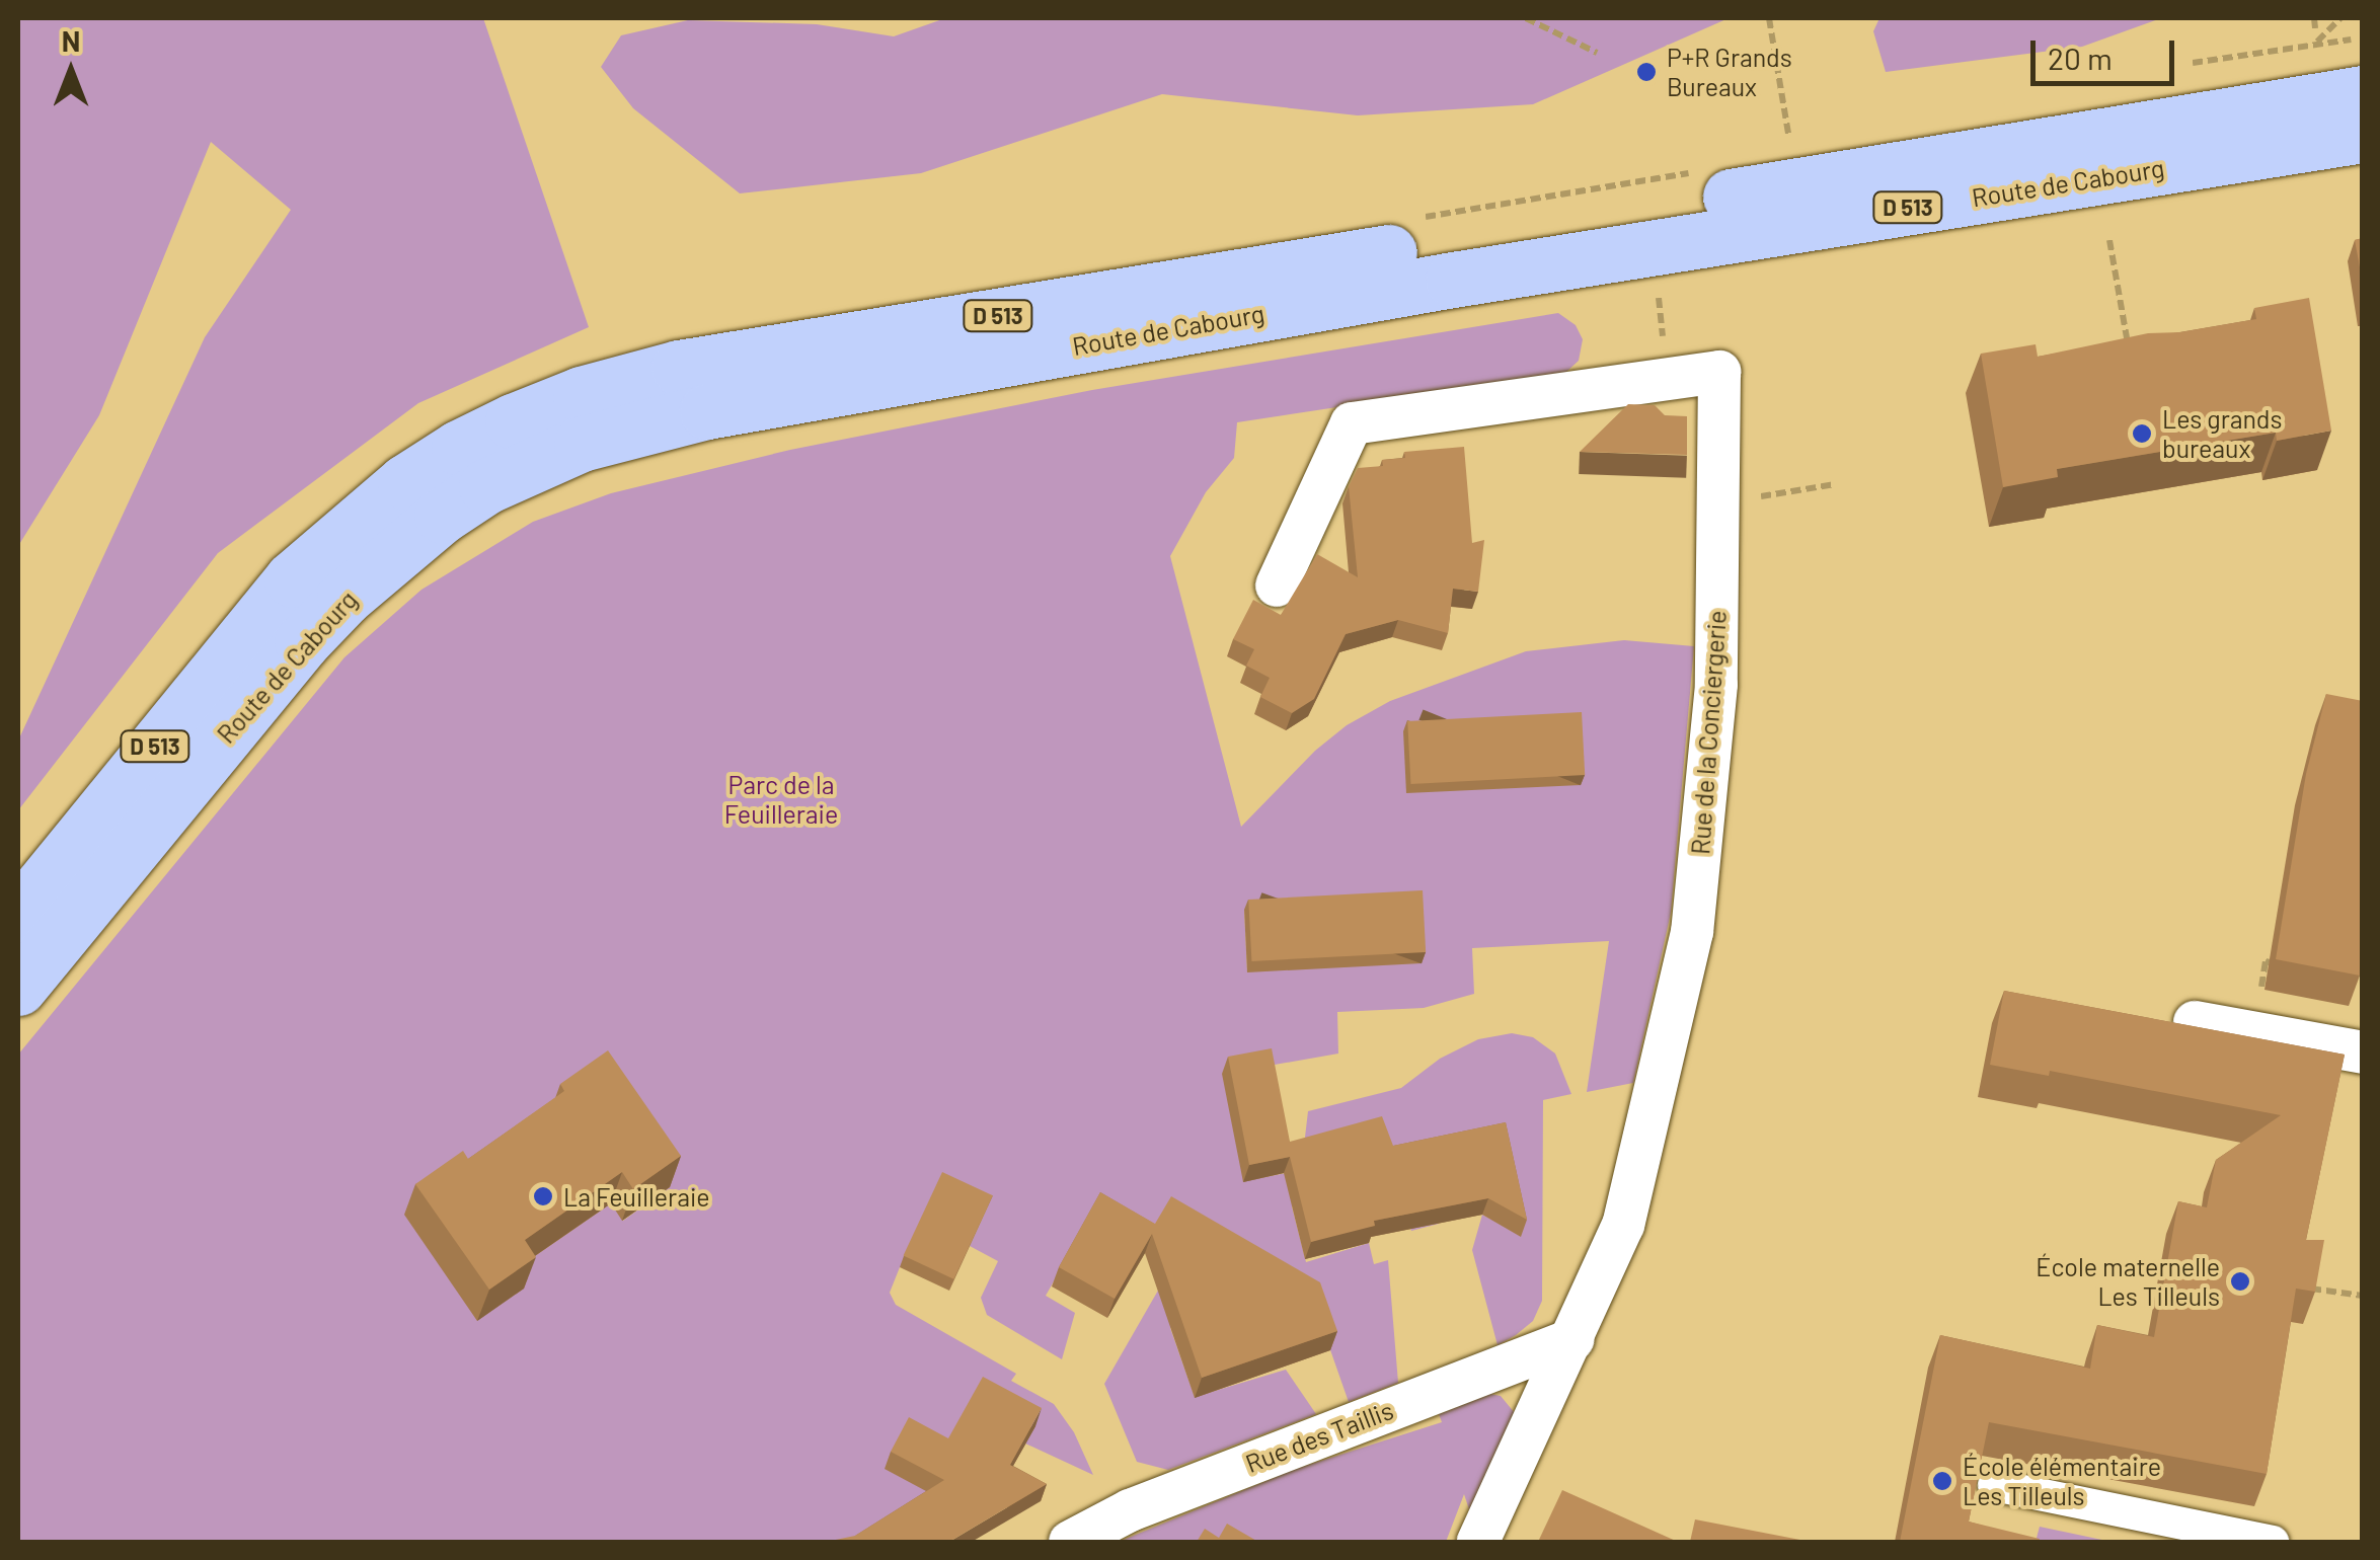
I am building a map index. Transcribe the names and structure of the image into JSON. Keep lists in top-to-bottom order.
{
  "streets": {
    "main road": ["Route de Cabourg", "D 513"],
    "street": ["Rue de la Conciergerie", "Rue des Taillis"]
  },
  "crossings": [
    ["Rue de la Conciergerie", "Rue des Taillis"]
  ],
  "parks": ["Parc de la Feuilleraie"],
  "places": [
    "P+R Grands Bureaux",
    "Les grands bureaux",
    "La Feuilleraie",
    "École maternelle Les Tilleuls",
    "École élémentaire Les Tilleuls"
  ],
  "scale_bar": "20 m",
  "north": "top"
}
